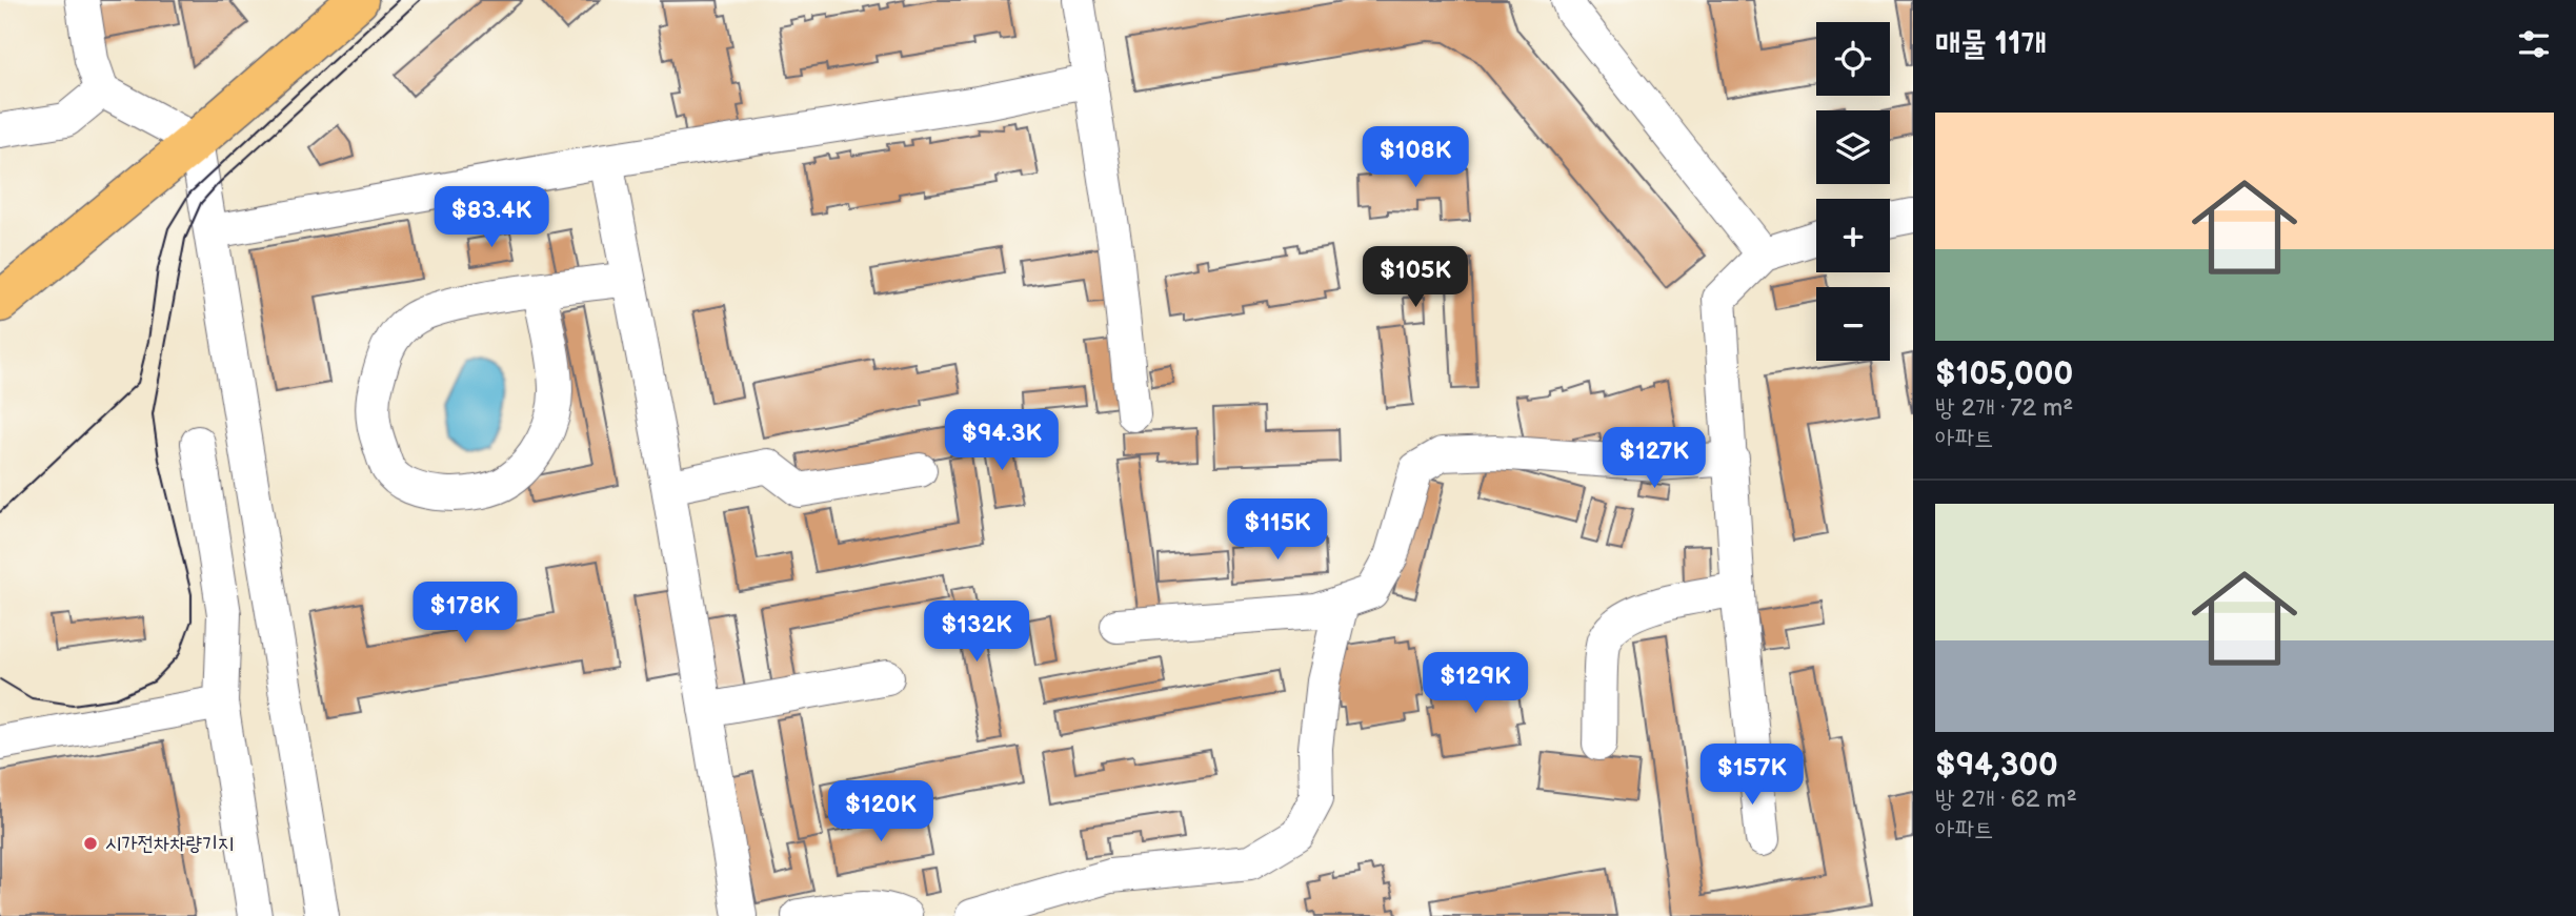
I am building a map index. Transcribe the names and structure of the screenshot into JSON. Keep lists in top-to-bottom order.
{
  "places": ["시가전차차량기지"],
  "page": {
    "heading": "매물 11개",
    "map_buttons": ["+", "−"],
    "list": [
      {
        "name": "$105,000",
        "note": "방 2개 · 72 m² · 아파트"
      },
      {
        "name": "$94,300",
        "note": "방 2개 · 62 m² · 아파트"
      }
    ],
    "price": [
      "$108K",
      "$83.4K",
      "$105K",
      "$94.3K",
      "$127K",
      "$115K",
      "$178K",
      "$132K",
      "$129K",
      "$157K",
      "$120K"
    ]
  }
}
